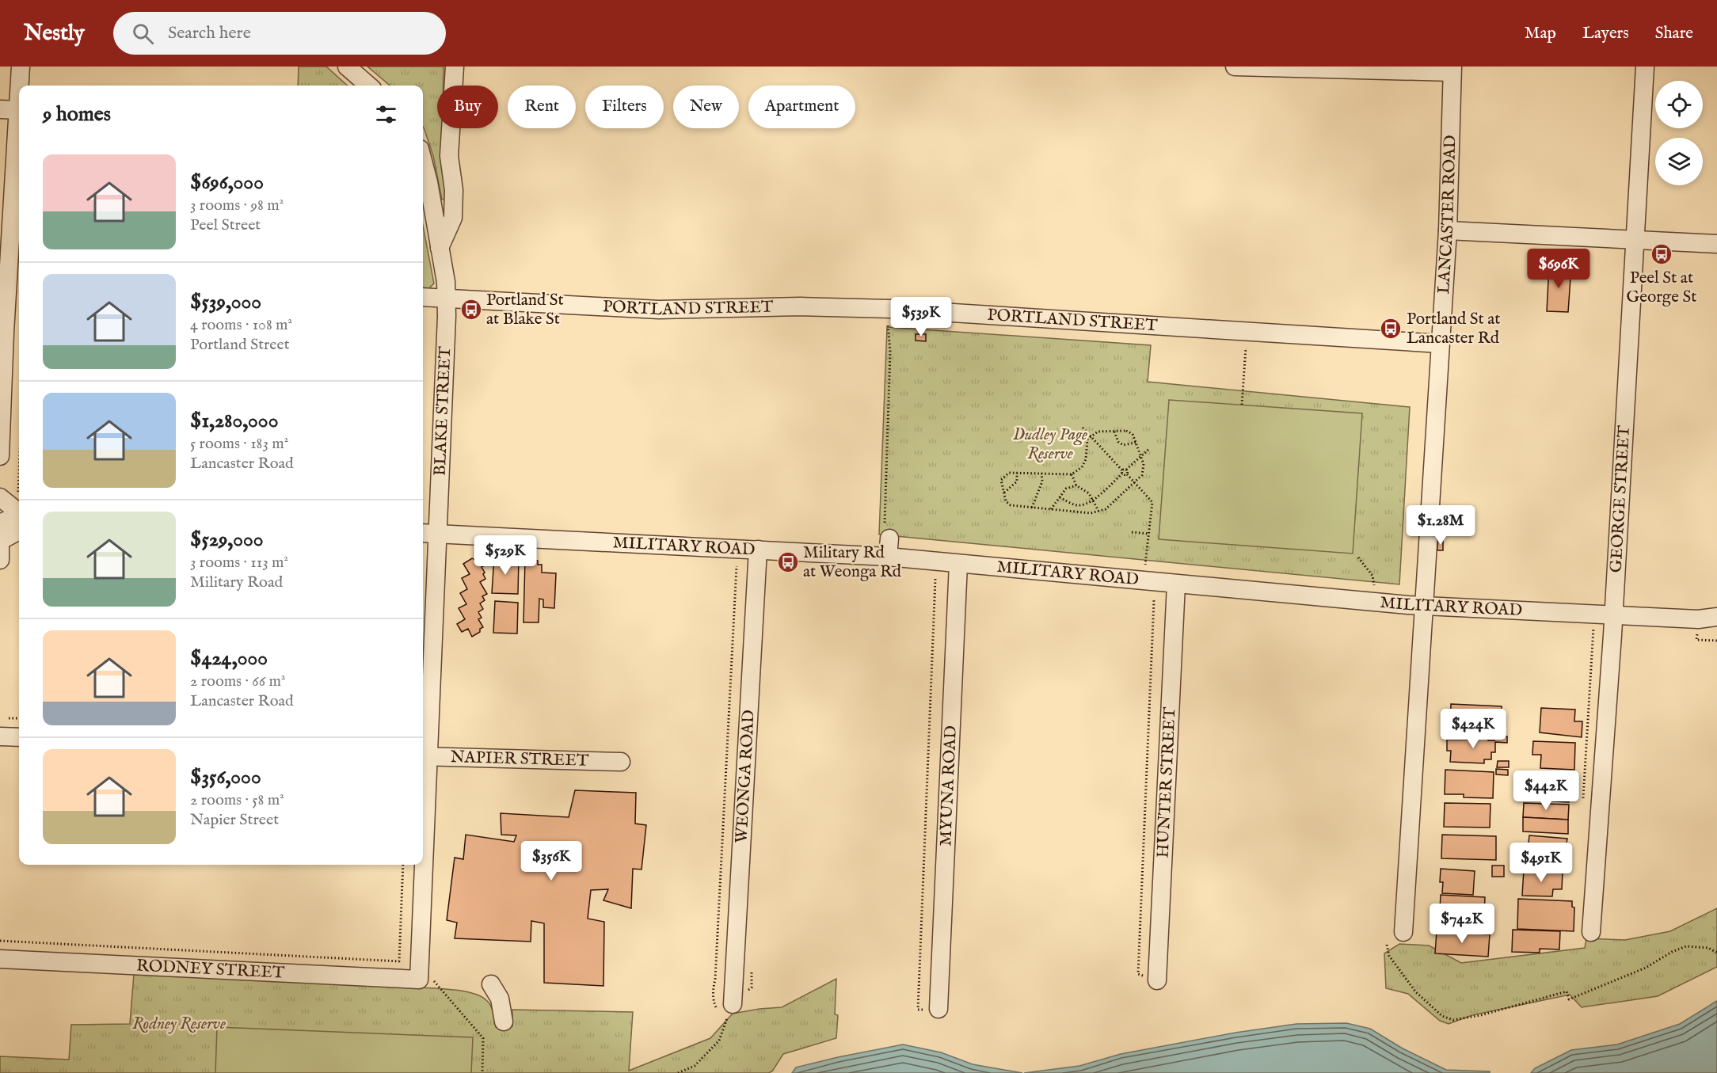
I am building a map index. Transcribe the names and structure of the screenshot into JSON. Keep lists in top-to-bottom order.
{
  "streets": {
    "street": [
      "LANCASTER ROAD",
      "PORTLAND STREET",
      "BLAKE STREET",
      "GEORGE STREET",
      "MILITARY ROAD",
      "NAPIER STREET",
      "WEONGA ROAD",
      "HUNTER STREET",
      "MYUNA ROAD",
      "RODNEY STREET"
    ]
  },
  "crossings": [
    ["LANCASTER ROAD", "PORTLAND STREET"],
    ["LANCASTER ROAD", "MILITARY ROAD"],
    ["PORTLAND STREET", "BLAKE STREET"],
    ["BLAKE STREET", "MILITARY ROAD"],
    ["BLAKE STREET", "NAPIER STREET"],
    ["BLAKE STREET", "RODNEY STREET"],
    ["GEORGE STREET", "MILITARY ROAD"],
    ["MILITARY ROAD", "WEONGA ROAD"],
    ["MILITARY ROAD", "HUNTER STREET"],
    ["MILITARY ROAD", "MYUNA ROAD"]
  ],
  "parks": ["Dudley Page Reserve", "Rodney Reserve"],
  "places": {
    "bus stop": [
      "Peel St at George St",
      "Portland St at Blake St",
      "Portland St at Lancaster Rd",
      "Military Rd at Weonga Rd"
    ]
  },
  "page": {
    "header": "Nestly",
    "search": "Search here",
    "nav": ["Map", "Layers", "Share"],
    "chip": [
      "Buy",
      "Rent",
      "Filters",
      "New",
      "Apartment"
    ],
    "heading": "9 homes",
    "list": [
      {
        "name": "$696,000",
        "note": "3 rooms · 98 m² · Peel Street"
      },
      {
        "name": "$539,000",
        "note": "4 rooms · 108 m² · Portland Street"
      },
      {
        "name": "$1,280,000",
        "note": "5 rooms · 183 m² · Lancaster Road"
      },
      {
        "name": "$529,000",
        "note": "3 rooms · 113 m² · Military Road"
      },
      {
        "name": "$424,000",
        "note": "2 rooms · 66 m² · Lancaster Road"
      },
      {
        "name": "$356,000",
        "note": "2 rooms · 58 m² · Napier Street"
      }
    ],
    "price": [
      "$696K",
      "$539K",
      "$1.28M",
      "$529K",
      "$424K",
      "$442K",
      "$356K",
      "$491K",
      "$742K"
    ]
  }
}
